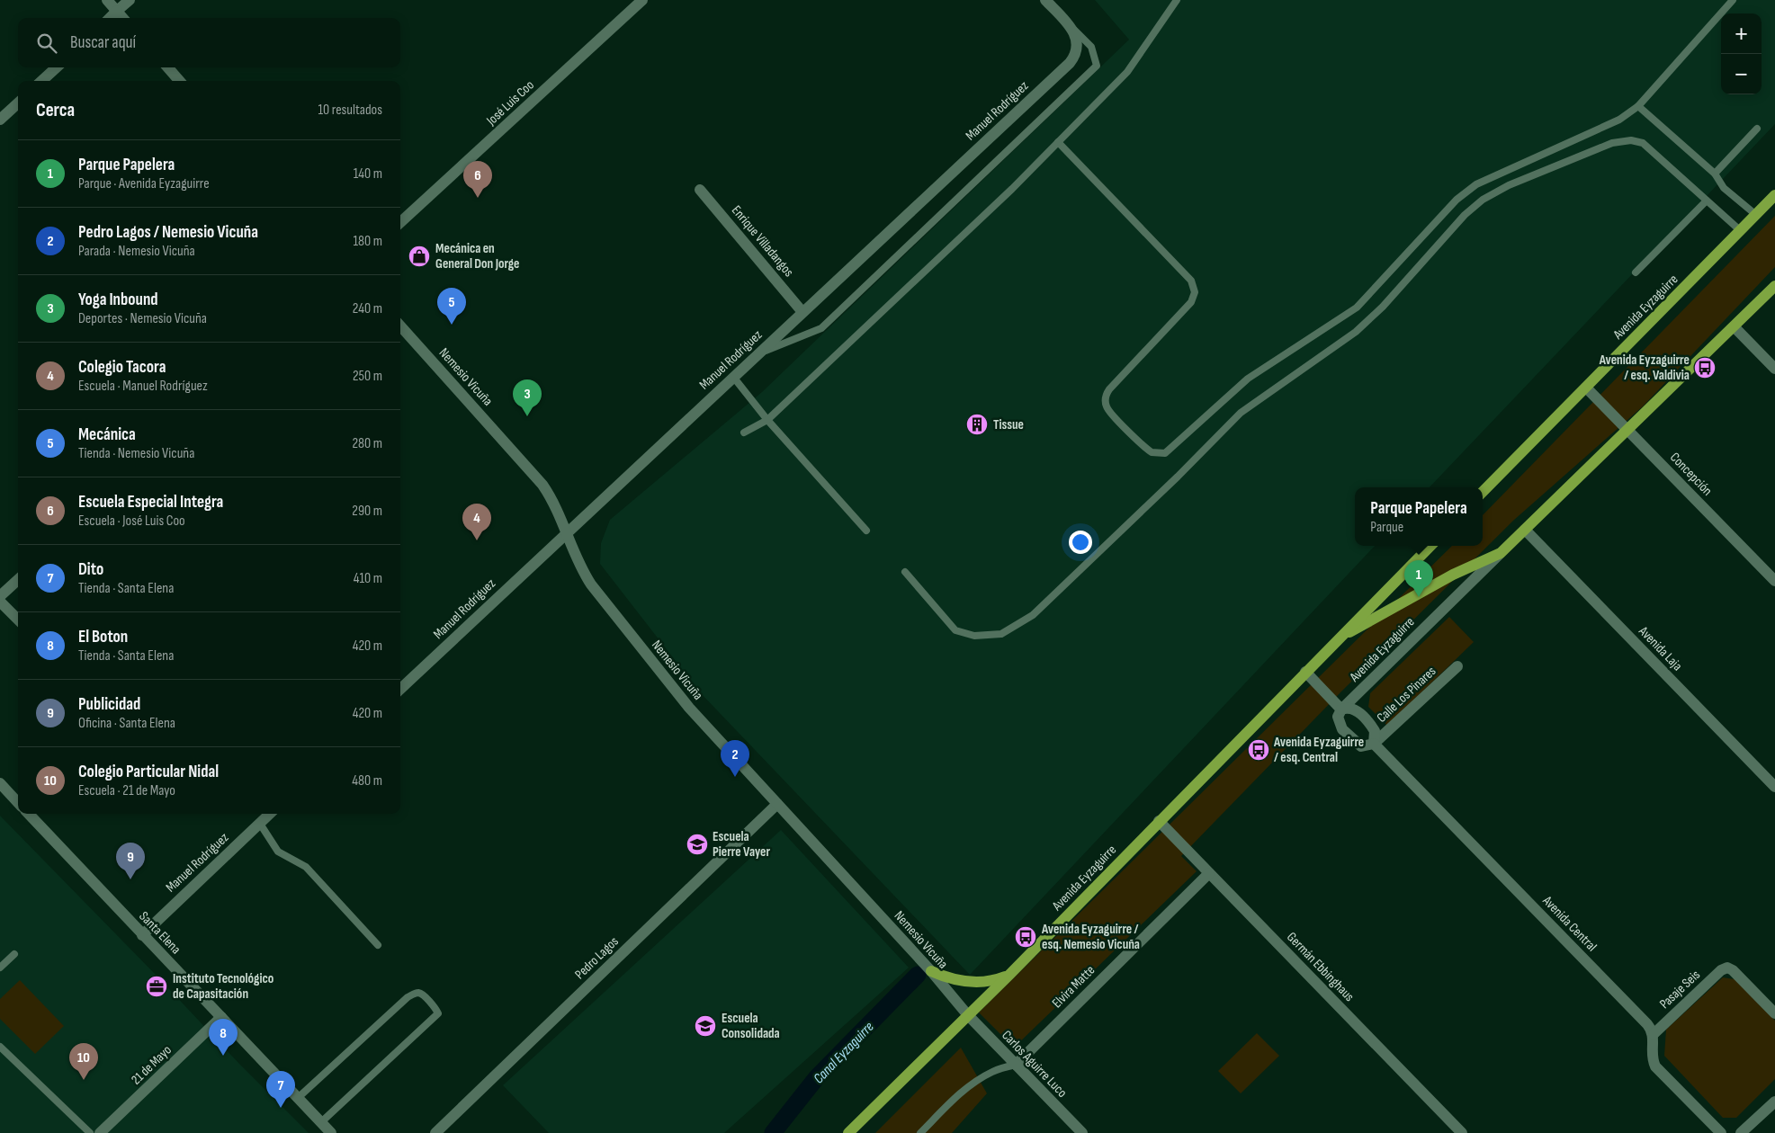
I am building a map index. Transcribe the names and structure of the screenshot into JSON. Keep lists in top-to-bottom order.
{
  "streets": {
    "main road": ["Avenida Eyzaguirre"],
    "street": [
      "José Luis Coo",
      "Manuel Rodríguez",
      "Enrique Villadangos",
      "Nemesio Vicuña",
      "Concepción",
      "Avenida Laja",
      "Calle Los Pinares",
      "Avenida Central",
      "Santa Elena",
      "Pedro Lagos",
      "Germán Ebbinghaus",
      "Elvira Matte",
      "Pasaje Seis",
      "Carlos Aguirre Luco",
      "21 de Mayo"
    ]
  },
  "crossings": [
    ["Manuel Rodríguez", "Enrique Villadangos"],
    ["Manuel Rodríguez", "Nemesio Vicuña"],
    ["Manuel Rodríguez", "Santa Elena"],
    ["Avenida Eyzaguirre", "Nemesio Vicuña"],
    ["Avenida Eyzaguirre", "Concepción"],
    ["Avenida Eyzaguirre", "Avenida Laja"],
    ["Avenida Eyzaguirre", "Avenida Central"],
    ["Avenida Eyzaguirre", "Germán Ebbinghaus"],
    ["Avenida Eyzaguirre", "Carlos Aguirre Luco"],
    ["Nemesio Vicuña", "Pedro Lagos"],
    ["Nemesio Vicuña", "Carlos Aguirre Luco"],
    ["Calle Los Pinares", "Avenida Central"],
    ["Avenida Central", "Pasaje Seis"],
    ["Santa Elena", "21 de Mayo"],
    ["Germán Ebbinghaus", "Elvira Matte"],
    ["Elvira Matte", "Carlos Aguirre Luco"]
  ],
  "water": ["Canal Eyzaguirre"],
  "places": {
    "shop": ["Mecánica en General Don Jorge"],
    "bus stop": ["Avenida Eyzaguirre / esq. Valdivia", "Avenida Eyzaguirre / esq. Central", "Avenida Eyzaguirre / esq. Nemesio Vicuña"],
    "building": ["Tissue"],
    "school or university": ["Escuela Pierre Vayer", "Escuela Consolidada"],
    "office": ["Instituto Tecnológico de Capasitación"]
  },
  "page": {
    "map_buttons": ["+", "−"],
    "search": "Buscar aquí",
    "heading": ["Cerca", "10 resultados"],
    "list": [
      {
        "mark": "1",
        "name": "Parque Papelera",
        "note": "Parque · Avenida Eyzaguirre",
        "value": "140 m"
      },
      {
        "mark": "2",
        "name": "Pedro Lagos / Nemesio Vicuña",
        "note": "Parada · Nemesio Vicuña",
        "value": "180 m"
      },
      {
        "mark": "3",
        "name": "Yoga Inbound",
        "note": "Deportes · Nemesio Vicuña",
        "value": "240 m"
      },
      {
        "mark": "4",
        "name": "Colegio Tacora",
        "note": "Escuela · Manuel Rodríguez",
        "value": "250 m"
      },
      {
        "mark": "5",
        "name": "Mecánica",
        "note": "Tienda · Nemesio Vicuña",
        "value": "280 m"
      },
      {
        "mark": "6",
        "name": "Escuela Especial Integra",
        "note": "Escuela · José Luis Coo",
        "value": "290 m"
      },
      {
        "mark": "7",
        "name": "Dito",
        "note": "Tienda · Santa Elena",
        "value": "410 m"
      },
      {
        "mark": "8",
        "name": "El Boton",
        "note": "Tienda · Santa Elena",
        "value": "420 m"
      },
      {
        "mark": "9",
        "name": "Publicidad",
        "note": "Oficina · Santa Elena",
        "value": "420 m"
      },
      {
        "mark": "10",
        "name": "Colegio Particular Nidal",
        "note": "Escuela · 21 de Mayo",
        "value": "480 m"
      }
    ],
    "pins": [
      "6",
      "5",
      "3",
      "4",
      "1",
      "2",
      "9",
      "8",
      "10",
      "7"
    ],
    "popup": ["Parque Papelera", "Parque"]
  }
}
